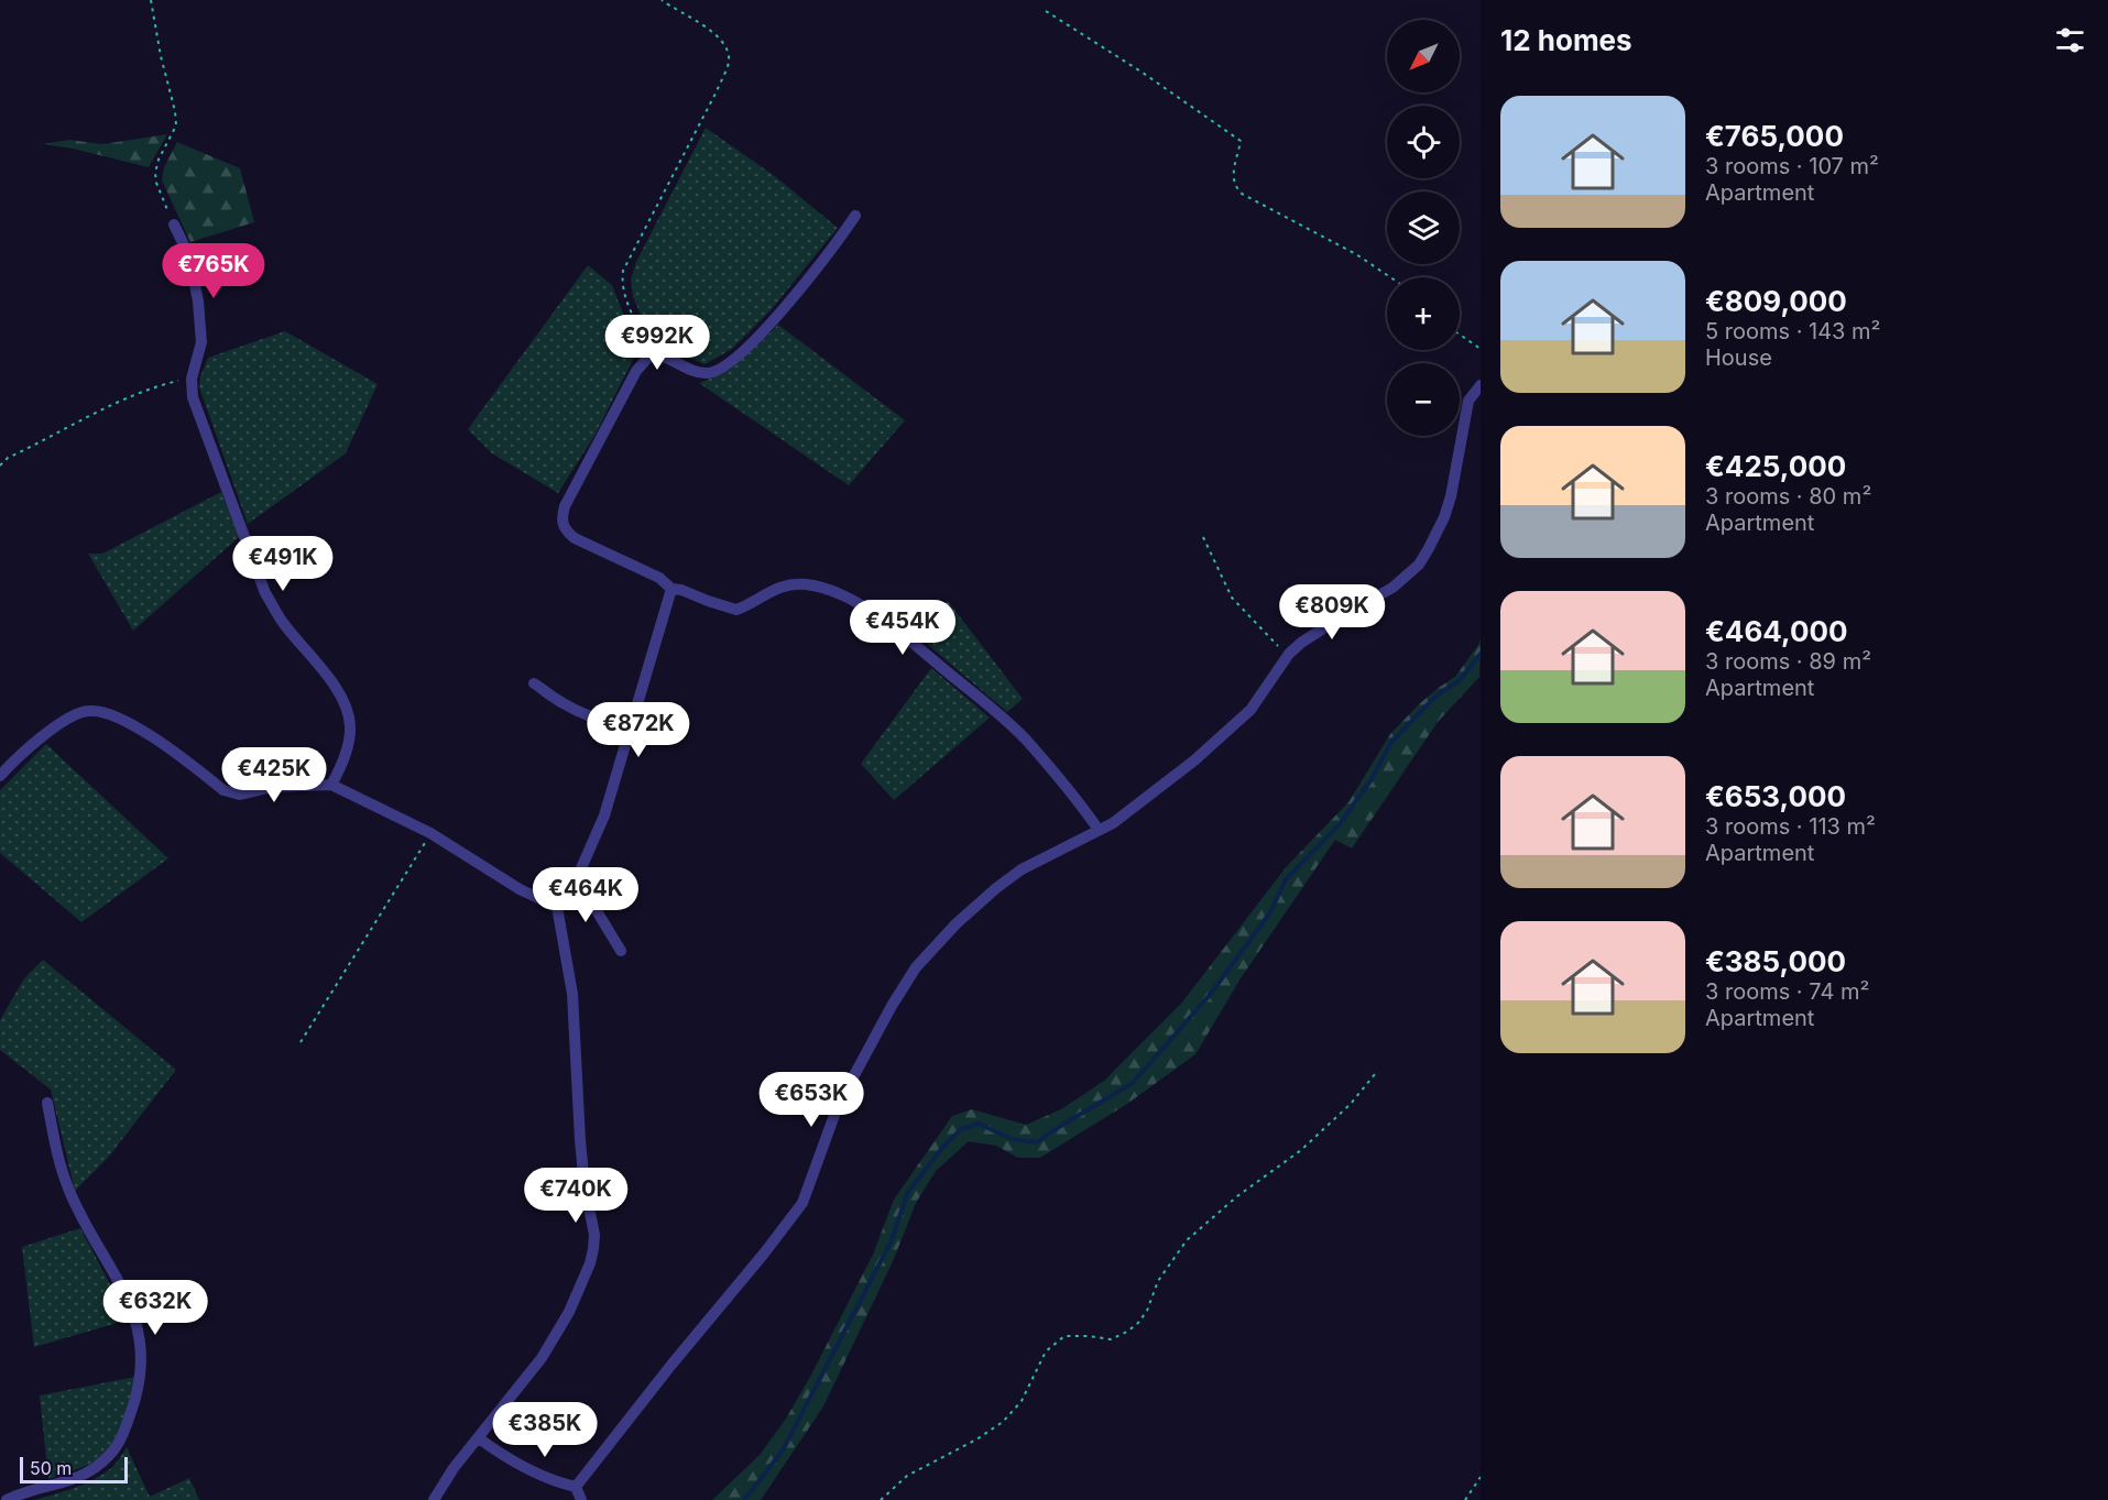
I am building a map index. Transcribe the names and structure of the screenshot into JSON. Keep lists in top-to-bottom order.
{
  "scale_bar": "50 m",
  "north": "bottom left",
  "page": {
    "heading": "12 homes",
    "map_buttons": ["+", "−"],
    "list": [
      {
        "name": "€765,000",
        "note": "3 rooms · 107 m² · Apartment"
      },
      {
        "name": "€809,000",
        "note": "5 rooms · 143 m² · House"
      },
      {
        "name": "€425,000",
        "note": "3 rooms · 80 m² · Apartment"
      },
      {
        "name": "€464,000",
        "note": "3 rooms · 89 m² · Apartment"
      },
      {
        "name": "€653,000",
        "note": "3 rooms · 113 m² · Apartment"
      },
      {
        "name": "€385,000",
        "note": "3 rooms · 74 m² · Apartment"
      }
    ],
    "price": [
      "€765K",
      "€992K",
      "€491K",
      "€809K",
      "€454K",
      "€872K",
      "€425K",
      "€464K",
      "€653K",
      "€740K",
      "€632K",
      "€385K"
    ],
    "scale": "50 m"
  }
}
